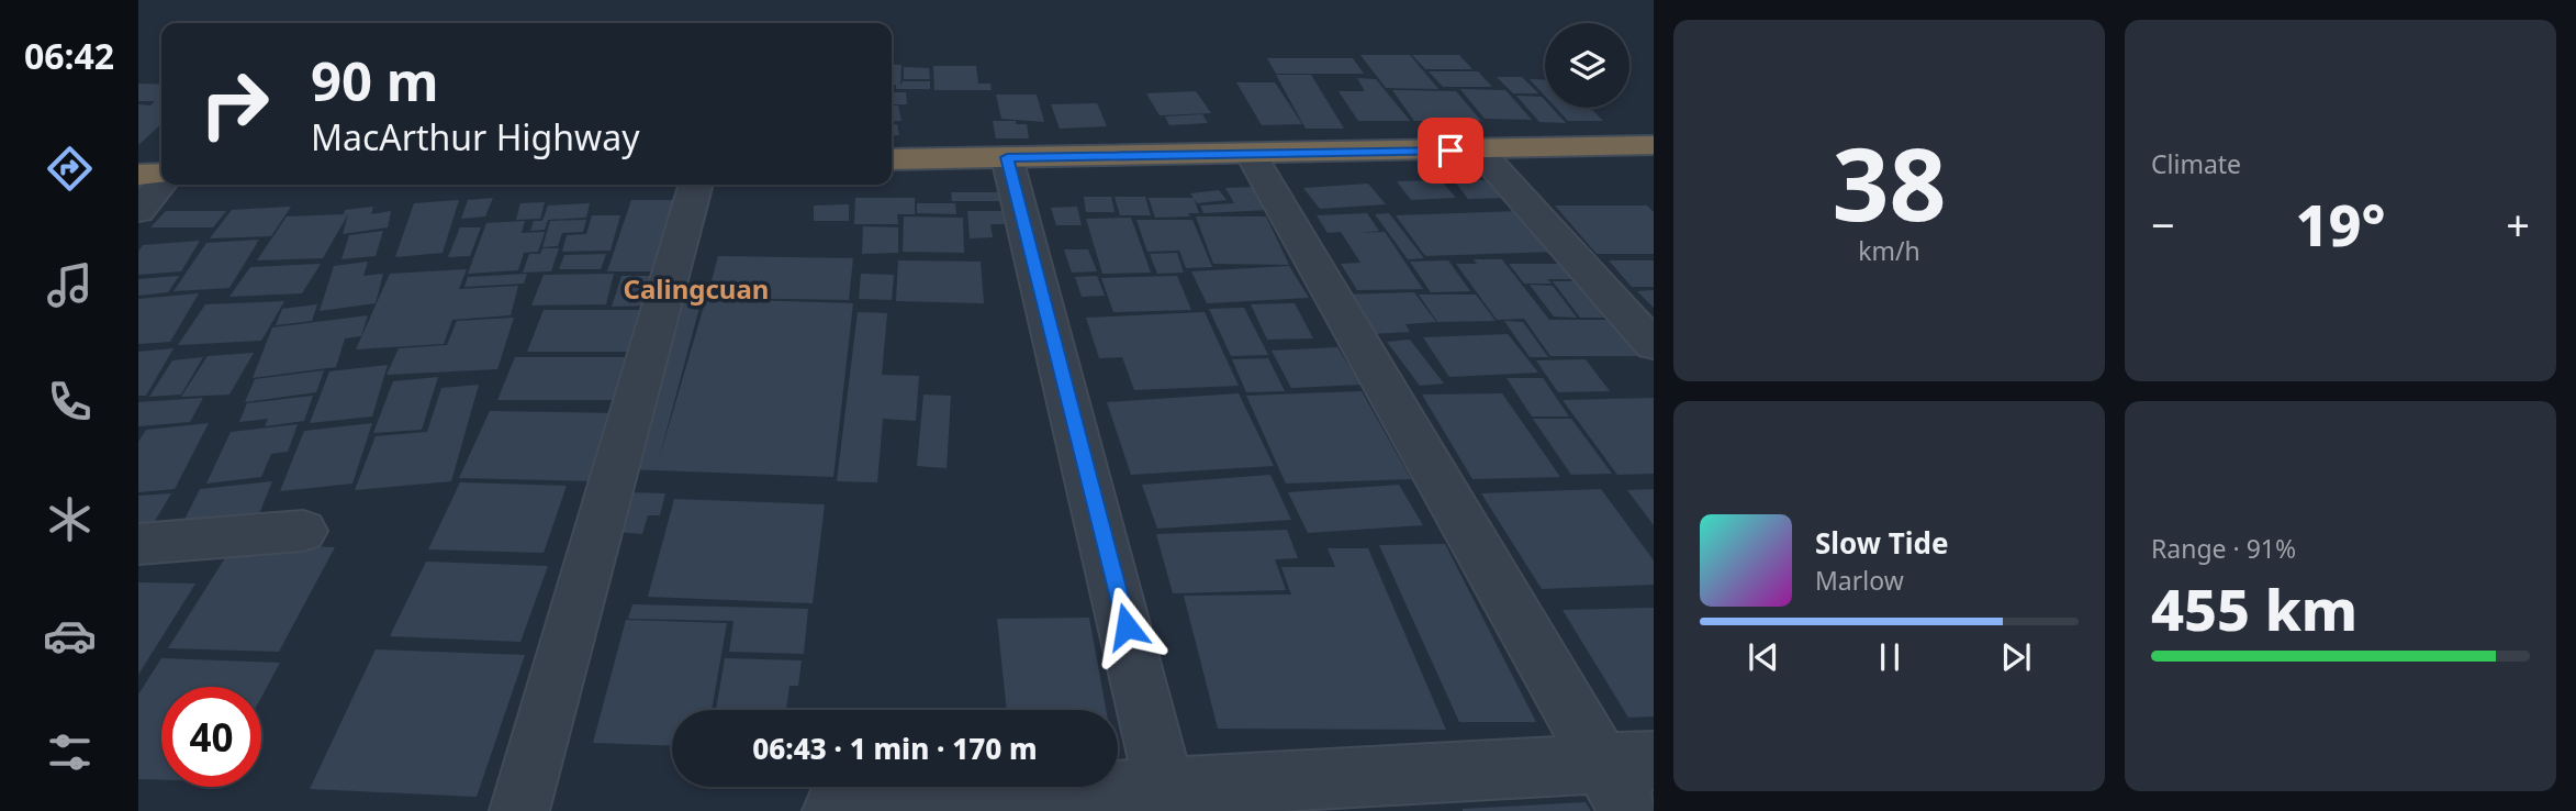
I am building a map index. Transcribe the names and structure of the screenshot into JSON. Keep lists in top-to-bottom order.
{
  "districts": ["Calingcuan"],
  "page": {
    "tabs": "06:42",
    "tile": [
      ["38", "km/h"],
      "Climate",
      ["Range · 91%", "455 km"]
    ],
    "turn": ["90 m", "MacArthur Highway"],
    "heat": ["−", "19°", "+"],
    "song": ["Slow Tide", "Marlow"],
    "limit": "40",
    "trip": "06:43 · 1 min · 170 m"
  }
}
